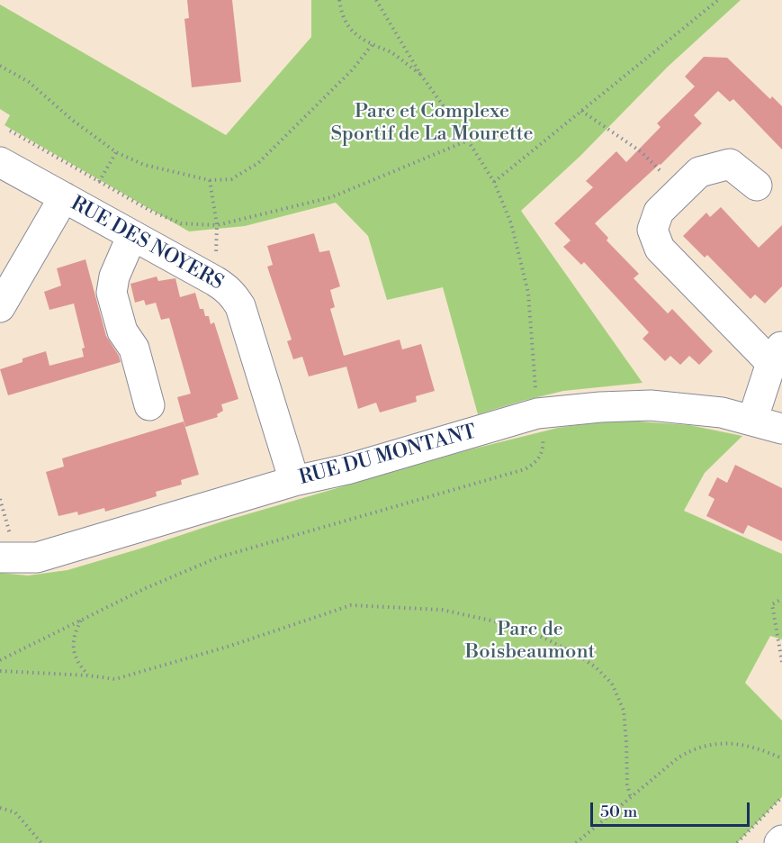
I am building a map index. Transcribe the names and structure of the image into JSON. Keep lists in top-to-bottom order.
{
  "streets": {
    "street": ["RUE DES NOYERS", "RUE DU MONTANT"]
  },
  "crossings": [
    ["RUE DES NOYERS", "RUE DU MONTANT"]
  ],
  "parks": ["Parc et Complexe Sportif de La Mourette", "Parc de Boisbeaumont"],
  "scale_bar": "50 m"
}
